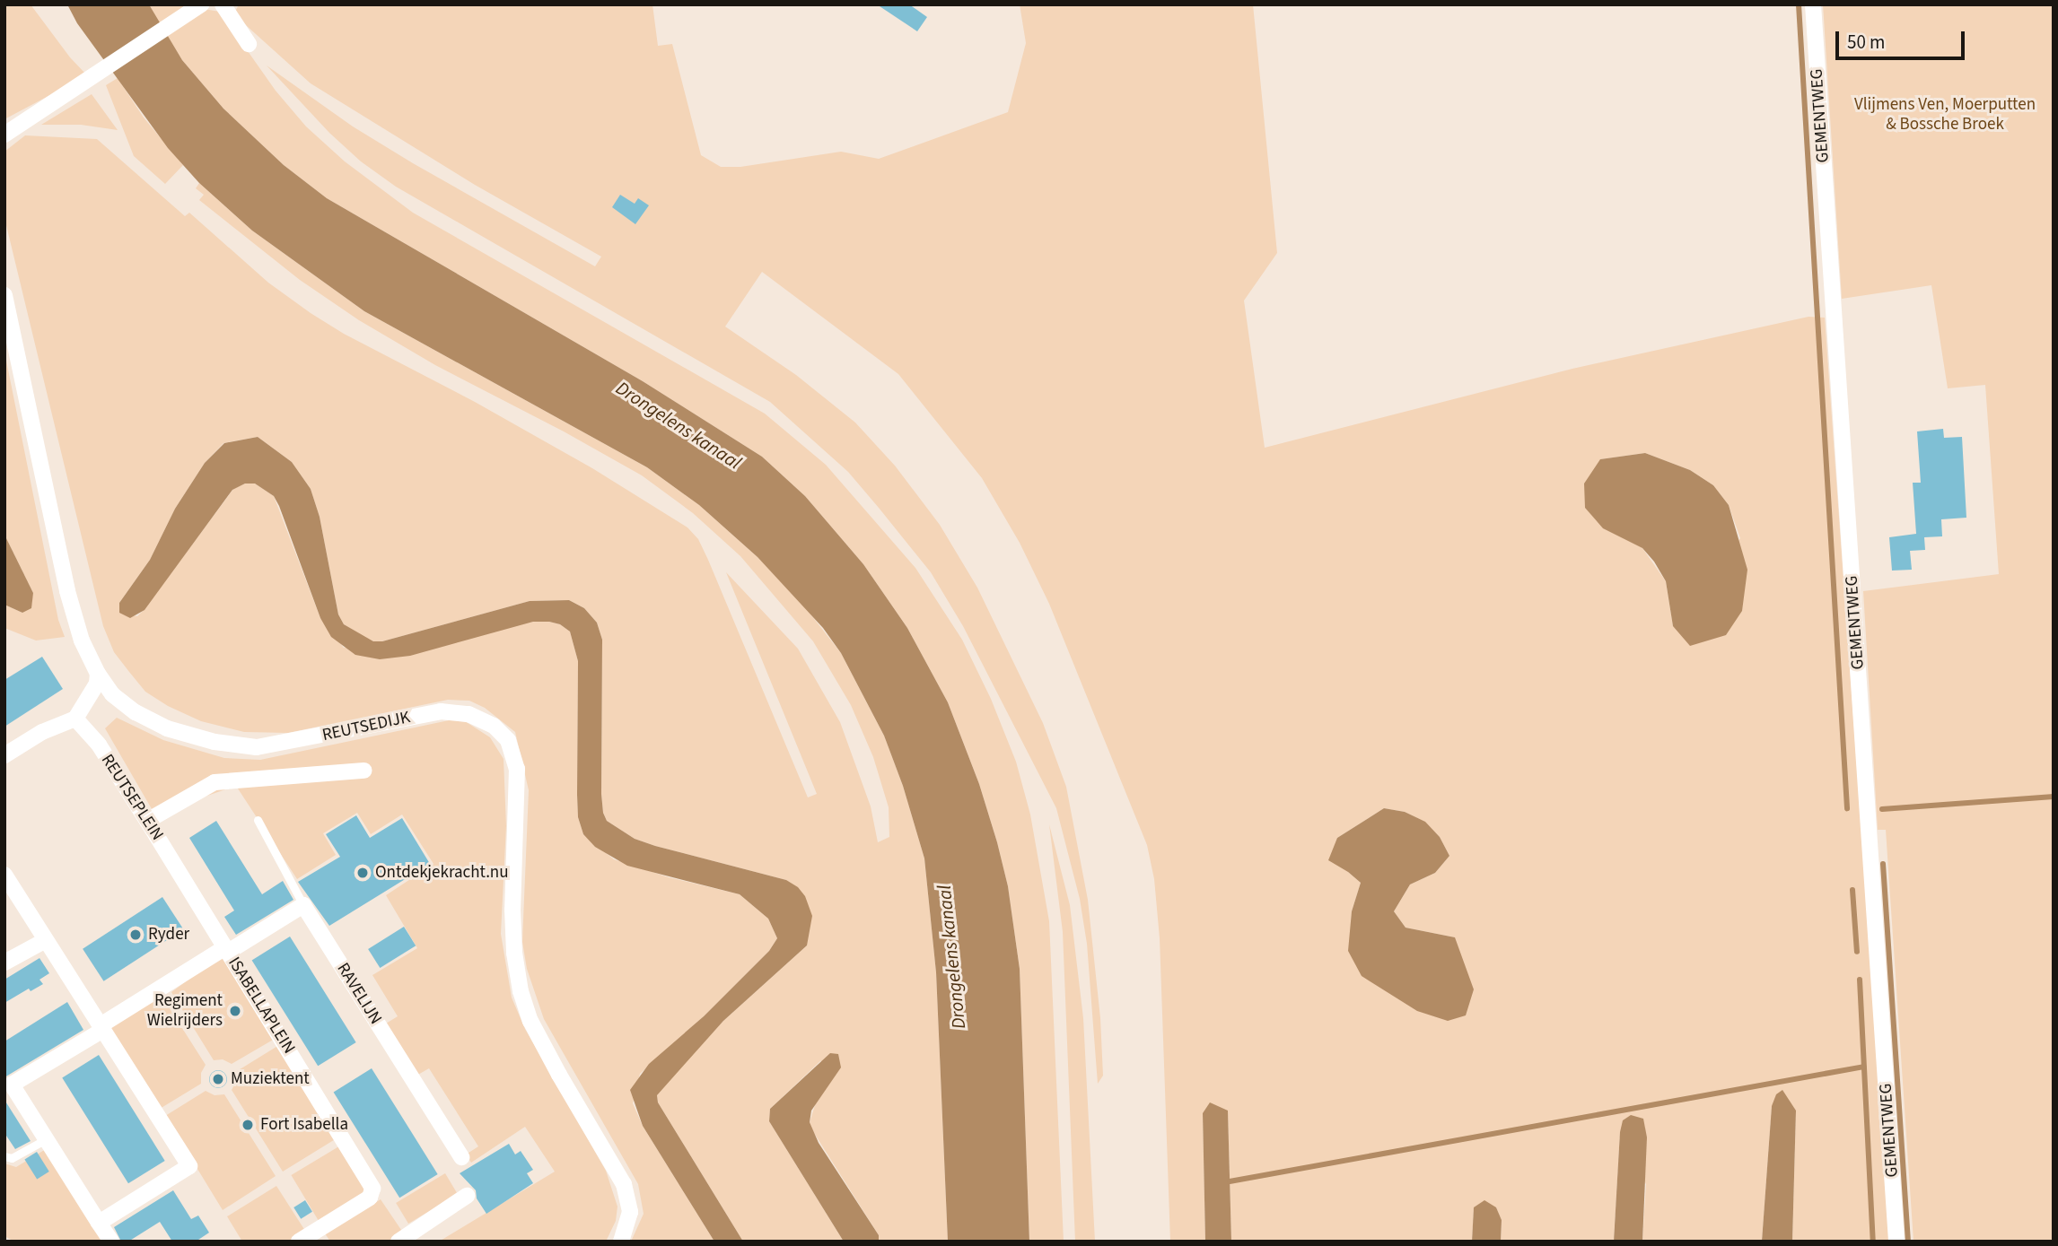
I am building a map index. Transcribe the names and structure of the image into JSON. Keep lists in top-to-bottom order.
{
  "streets": {
    "street": [
      "GEMENTWEG",
      "REUTSEDIJK",
      "REUTSEPLEIN",
      "RAVELIJN",
      "ISABELLAPLEIN"
    ]
  },
  "crossings": [
    ["REUTSEPLEIN", "ISABELLAPLEIN"]
  ],
  "water": ["Drongelens kanaal"],
  "parks": ["Vlijmens Ven, Moerputten & Bossche Broek"],
  "places": [
    "Ontdekjekracht.nu",
    "Ryder",
    "Regiment Wielrijders",
    "Muziektent",
    "Fort Isabella"
  ],
  "scale_bar": "50 m"
}
